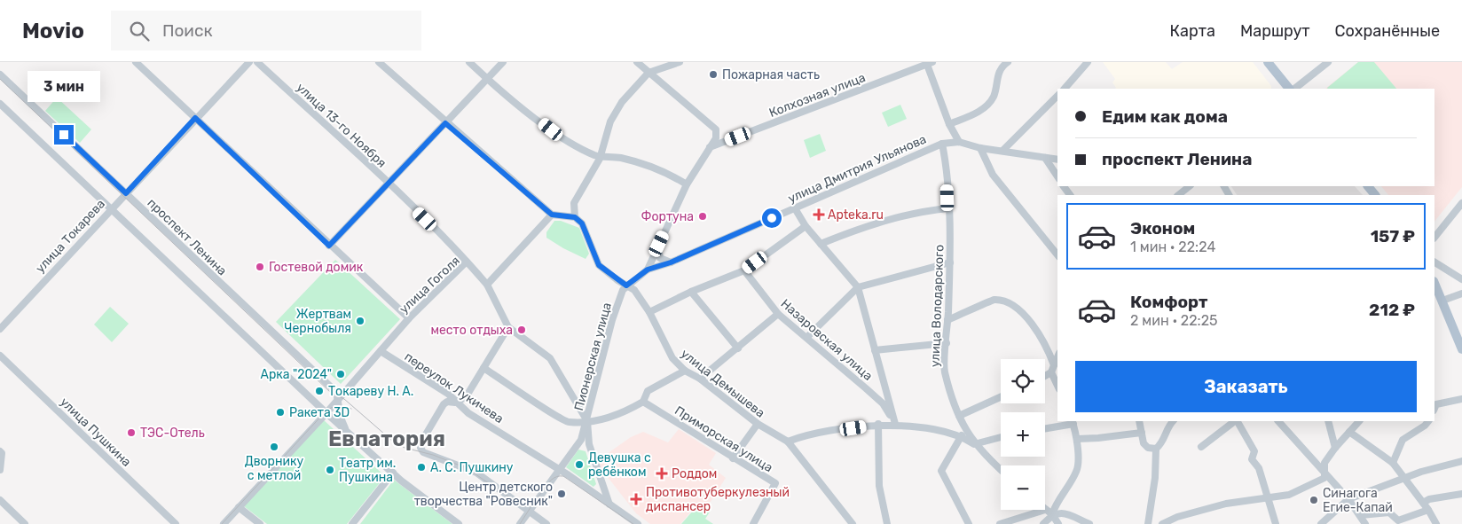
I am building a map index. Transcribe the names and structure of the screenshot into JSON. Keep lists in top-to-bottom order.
{
  "streets": {
    "street": [
      "Колхозная улица",
      "улица 13-го Ноября",
      "улица Дмитрия Ульянова",
      "улица Токарева",
      "проспект Ленина",
      "улица Гоголя",
      "улица Володарского",
      "Назаровская улица",
      "Пионерская улица",
      "улица Демышева",
      "переулок Лукичева",
      "улица Пушкина",
      "Приморская улица"
    ]
  },
  "crossings": [
    ["Колхозная улица", "Пионерская улица"],
    ["улица 13-го Ноября", "улица Гоголя"],
    ["улица Дмитрия Ульянова", "улица Володарского"],
    ["улица Дмитрия Ульянова", "Пионерская улица"],
    ["улица Токарева", "проспект Ленина"],
    ["проспект Ленина", "улица Гоголя"],
    ["улица Гоголя", "переулок Лукичева"],
    ["Пионерская улица", "улица Демышева"],
    ["Пионерская улица", "переулок Лукичева"]
  ],
  "districts": ["Евпатория"],
  "places": {
    "other": [
      "Пожарная часть",
      "Фортуна",
      "Гостевой домик",
      "Жертвам Чернобыля",
      "место отдыха",
      "Арка \"2024\"",
      "Токареву Н. А.",
      "Ракета 3D",
      "ТЭС-Отель",
      "Дворнику с метлой",
      "Девушка с ребёнком",
      "А. С. Пушкину",
      "Театр им. Пушкина",
      "Центр детского творчества \"Ровесник\"",
      "Синагога Егие-Капай"
    ],
    "health": ["Apteka.ru", "Роддом", "Противотуберкулезный диспансер"]
  },
  "page": {
    "header": "Movio",
    "search": "Поиск",
    "nav": ["Карта", "Маршрут", "Сохранённые"],
    "bubble": "3 мин",
    "banner": ["Едим как дома", "проспект Ленина"],
    "list": [
      {
        "name": "Эконом",
        "note": "1 мин · 22:24",
        "value": "157 ₽"
      },
      {
        "name": "Комфорт",
        "note": "2 мин · 22:25",
        "value": "212 ₽"
      }
    ],
    "buttons": "Заказать",
    "map_buttons": ["+", "−"]
  }
}
